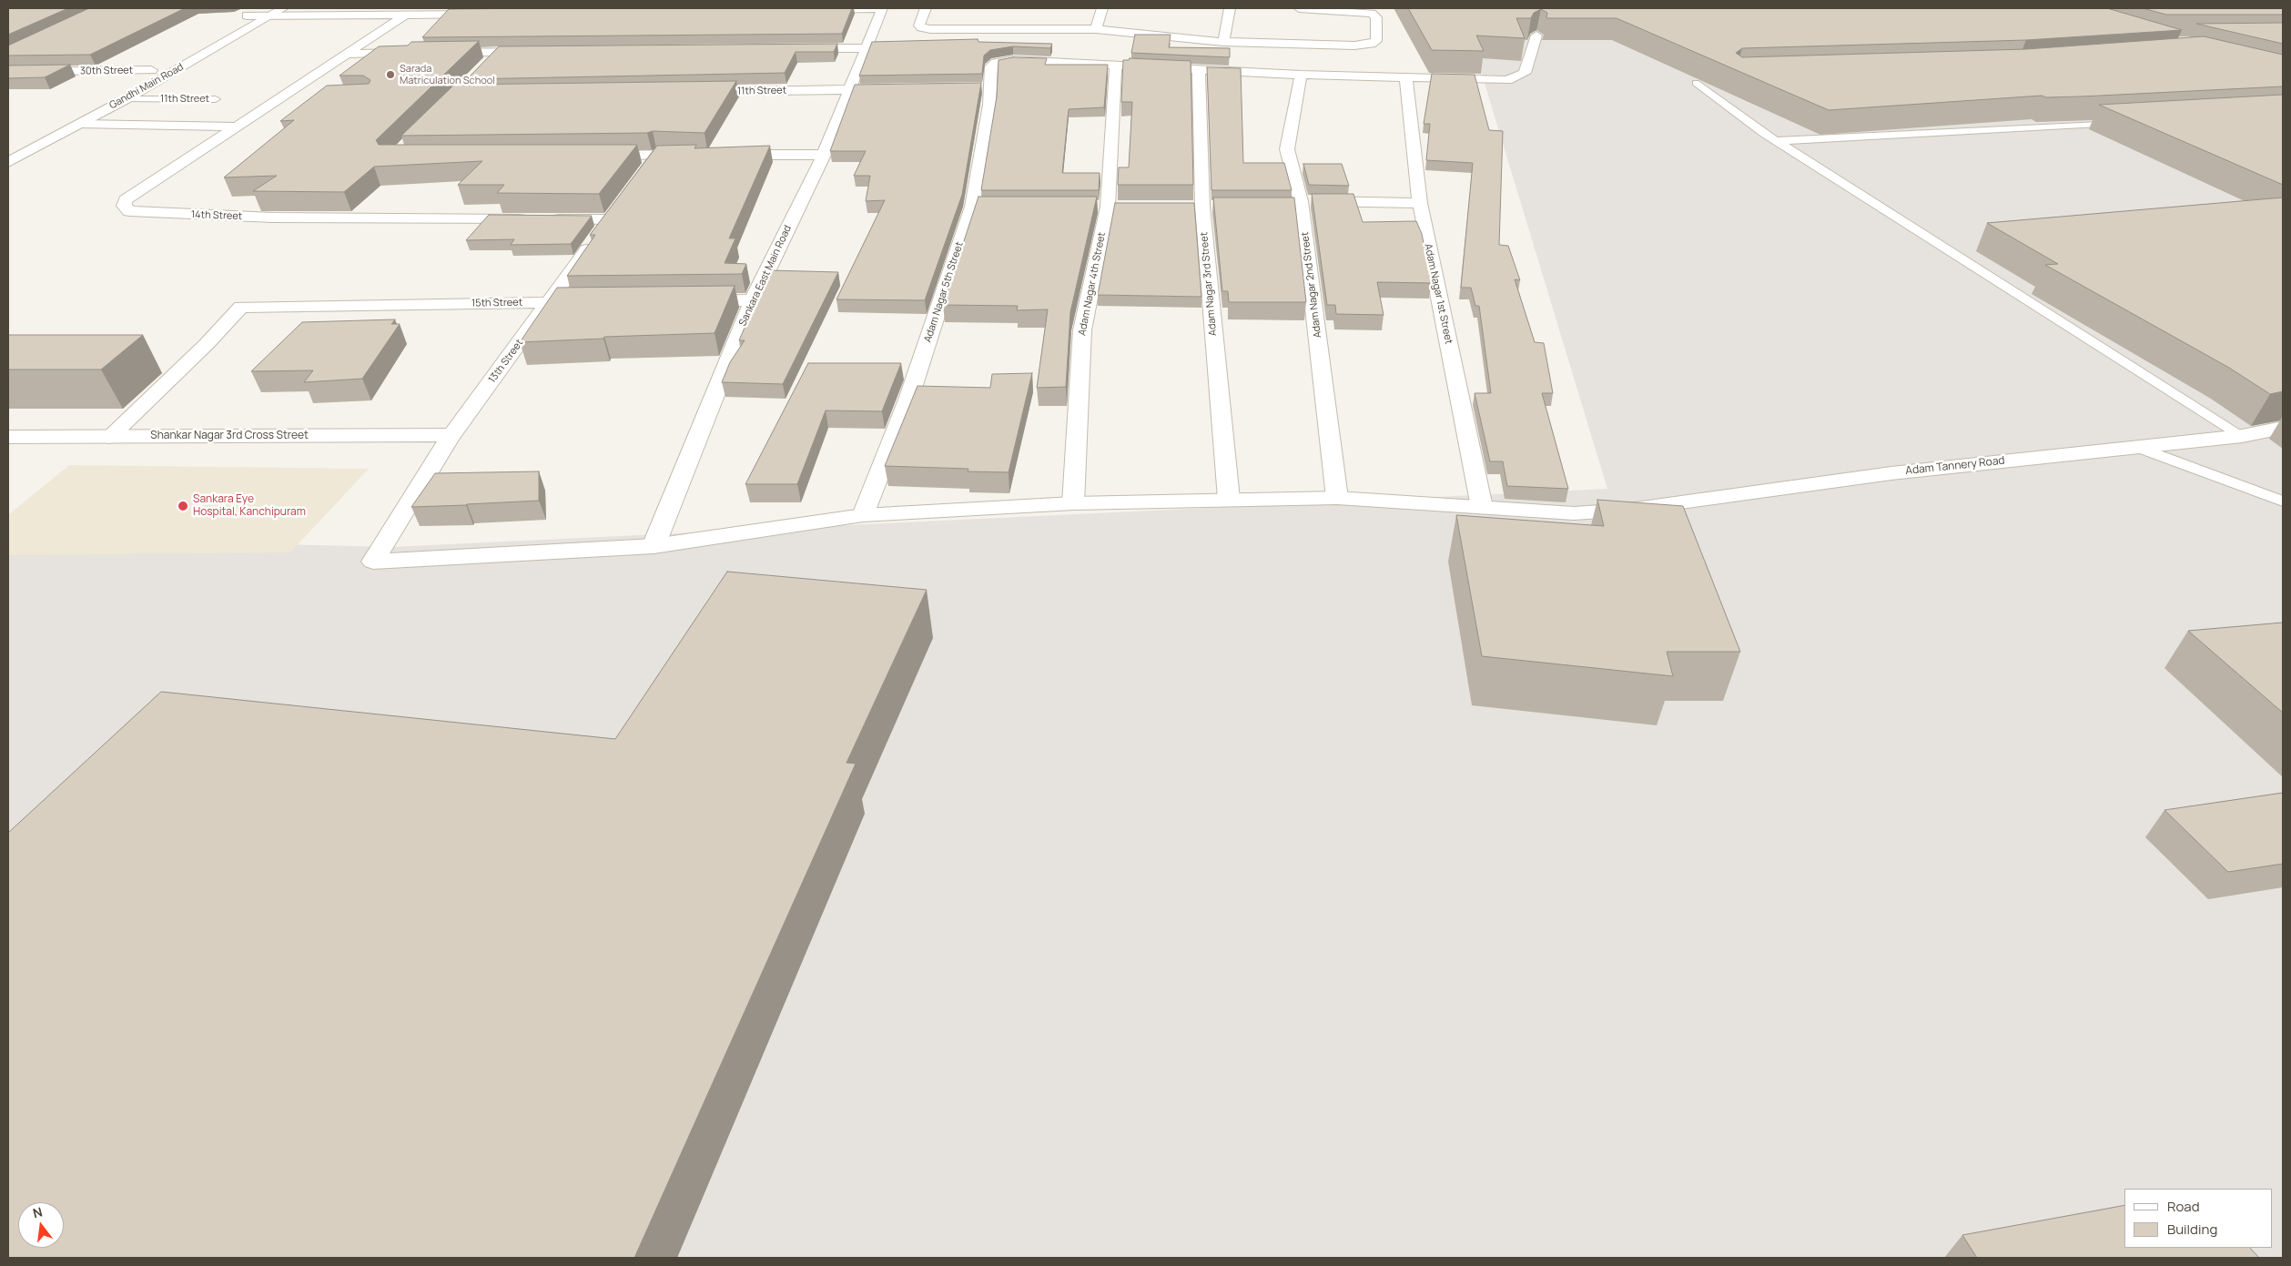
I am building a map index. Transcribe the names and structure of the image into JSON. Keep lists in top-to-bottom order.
{
  "streets": {
    "street": [
      "30th Street",
      "Gandhi Main Road",
      "11th Street",
      "14th Street",
      "Sankara East Main Road",
      "Adam Nagar 4th Street",
      "Adam Nagar 3rd Street",
      "Adam Nagar 2nd Street",
      "Adam Nagar 5th Street",
      "Adam Nagar 1st Street",
      "15th Street",
      "13th Street",
      "Shankar Nagar 3rd Cross Street",
      "Adam Tannery Road"
    ]
  },
  "crossings": [
    ["30th Street", "Gandhi Main Road"],
    ["Gandhi Main Road", "11th Street"],
    ["11th Street", "Sankara East Main Road"],
    ["14th Street", "13th Street"],
    ["Sankara East Main Road", "13th Street"],
    ["Sankara East Main Road", "Adam Tannery Road"],
    ["Adam Nagar 4th Street", "Adam Nagar 5th Street"],
    ["Adam Nagar 4th Street", "Adam Tannery Road"],
    ["Adam Nagar 3rd Street", "Adam Tannery Road"],
    ["Adam Nagar 2nd Street", "Adam Tannery Road"],
    ["Adam Nagar 5th Street", "Adam Tannery Road"],
    ["Adam Nagar 1st Street", "Adam Tannery Road"],
    ["15th Street", "13th Street"],
    ["15th Street", "Shankar Nagar 3rd Cross Street"],
    ["13th Street", "Shankar Nagar 3rd Cross Street"],
    ["13th Street", "Adam Tannery Road"]
  ],
  "places": ["Sarada Matriculation School", "Sankara Eye Hospital, Kanchipuram"],
  "legend": ["Road", "Building"],
  "north": "top"
}
